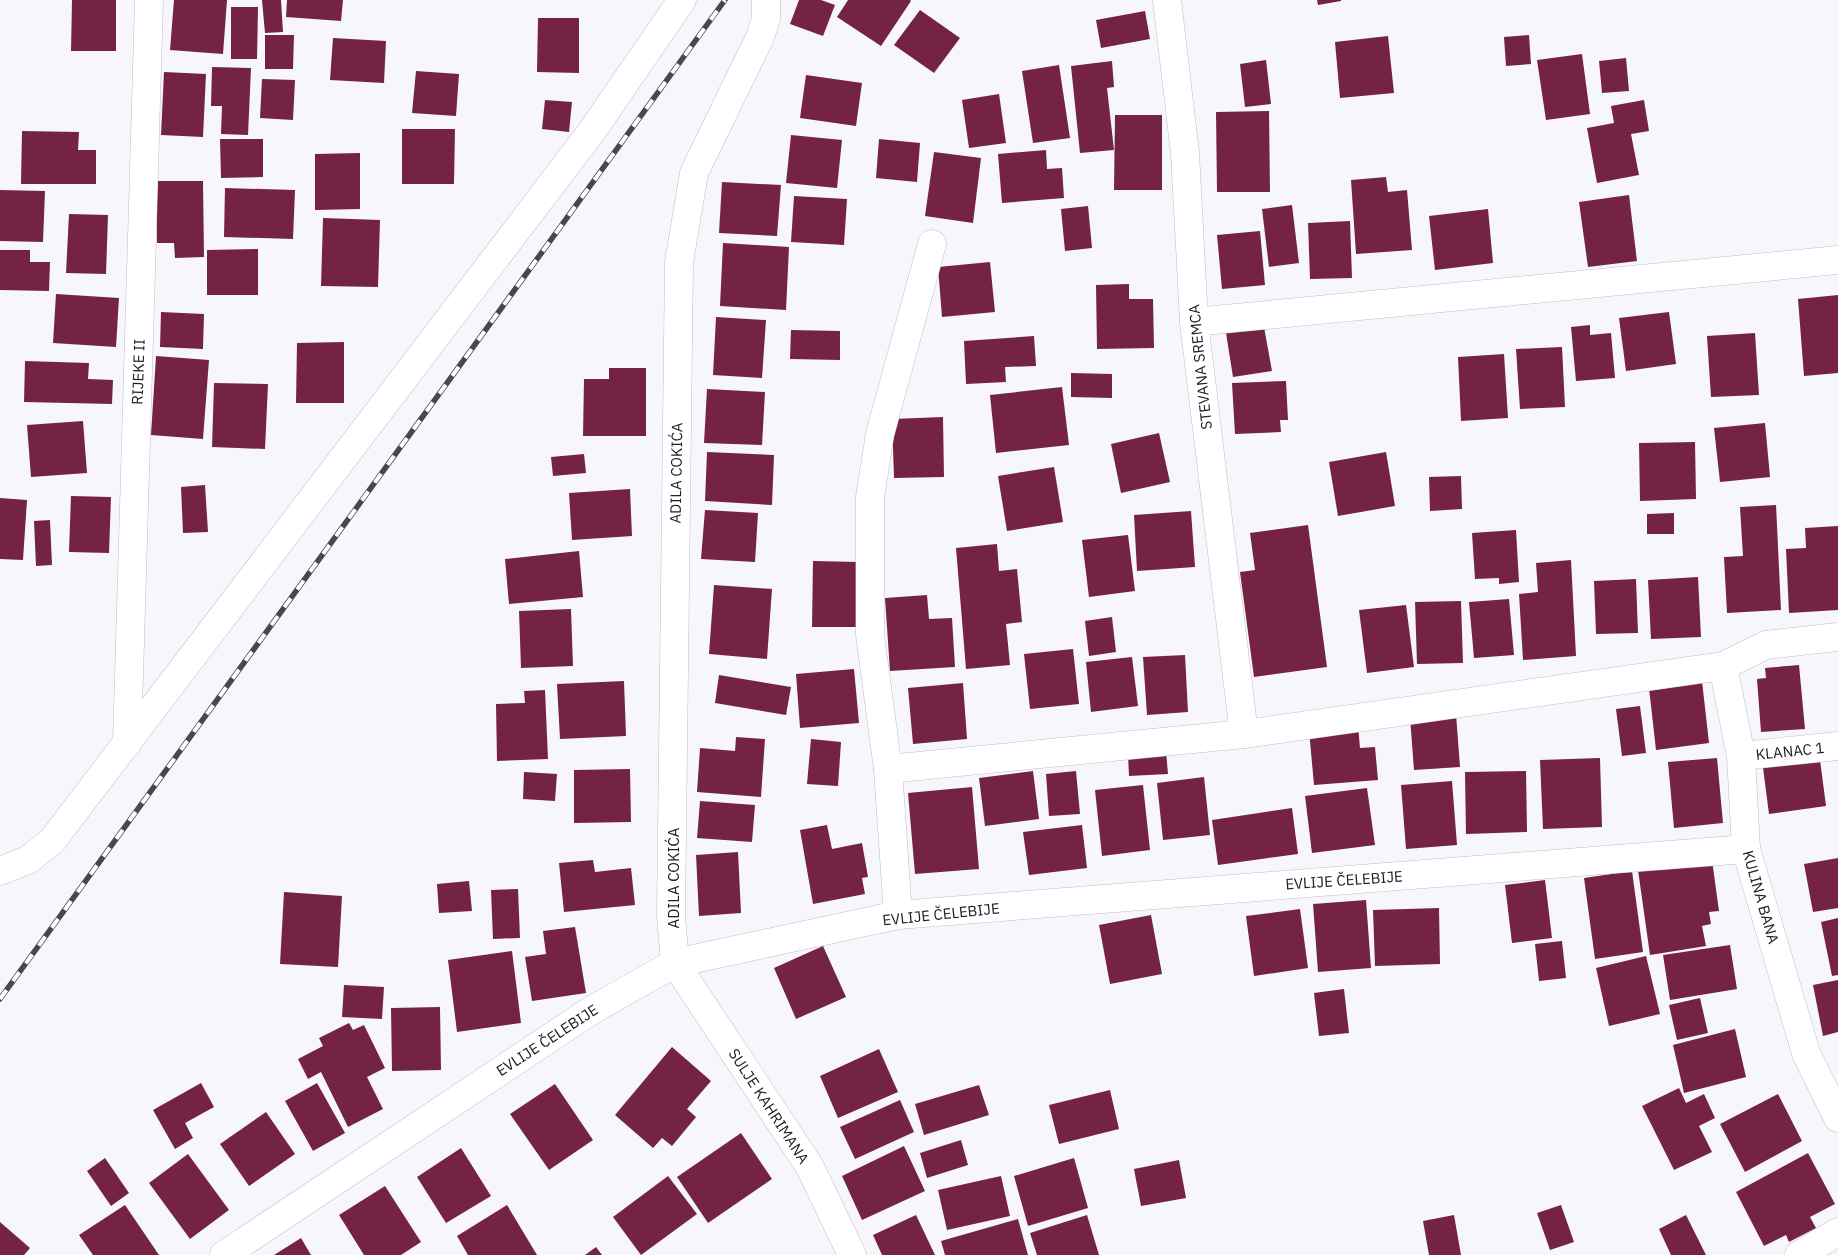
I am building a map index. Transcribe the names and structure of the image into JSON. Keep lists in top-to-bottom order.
{
  "streets": {
    "street": [
      "STEVANA SREMCA",
      "RIJEKE II",
      "ADILA COKIĆA",
      "KLANAC 1",
      "EVLIJE ČELEBIJE",
      "KULINA BANA",
      "SULJE KAHRIMANA"
    ]
  },
  "crossings": [
    ["ADILA COKIĆA", "EVLIJE ČELEBIJE"],
    ["ADILA COKIĆA", "SULJE KAHRIMANA"],
    ["KLANAC 1", "KULINA BANA"],
    ["EVLIJE ČELEBIJE", "KULINA BANA"],
    ["EVLIJE ČELEBIJE", "SULJE KAHRIMANA"]
  ]
}
